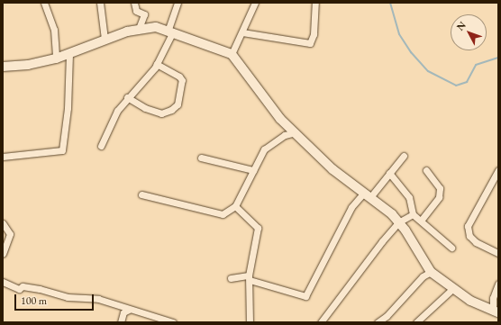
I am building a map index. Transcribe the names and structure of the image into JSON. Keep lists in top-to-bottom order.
{
  "scale_bar": "100 m",
  "north": "top left"
}
